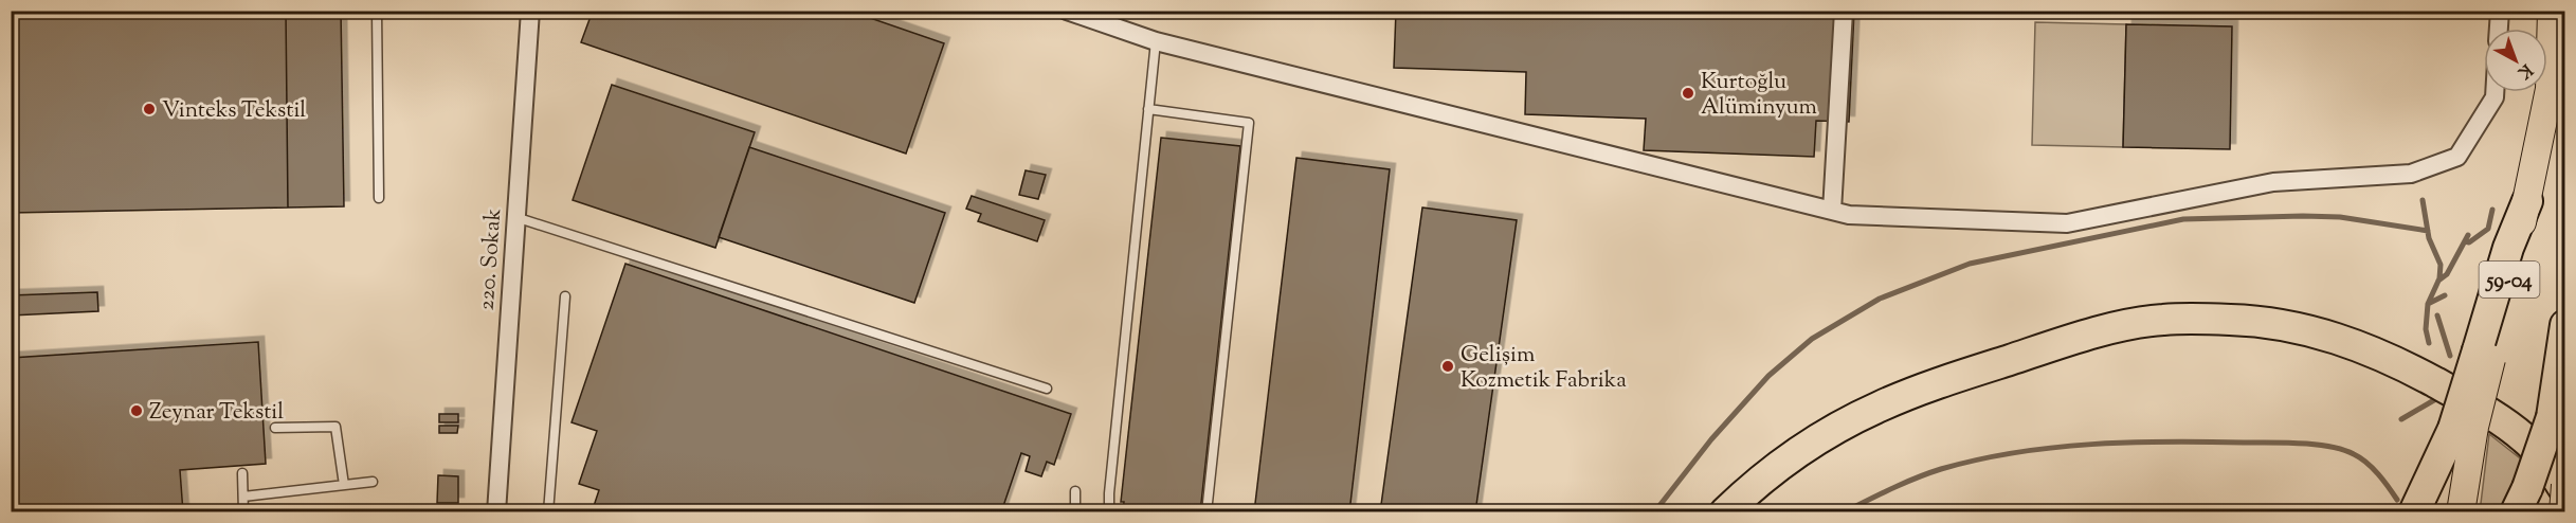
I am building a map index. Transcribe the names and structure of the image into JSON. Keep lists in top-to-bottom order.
{
  "streets": {
    "street": ["220. Sokak"]
  },
  "places": [
    "Kurtoğlu Alüminyum",
    "Vinteks Tekstil",
    "Gelişim Kozmetik Fabrika",
    "Zeynar Tekstil"
  ],
  "north": "bottom right"
}
